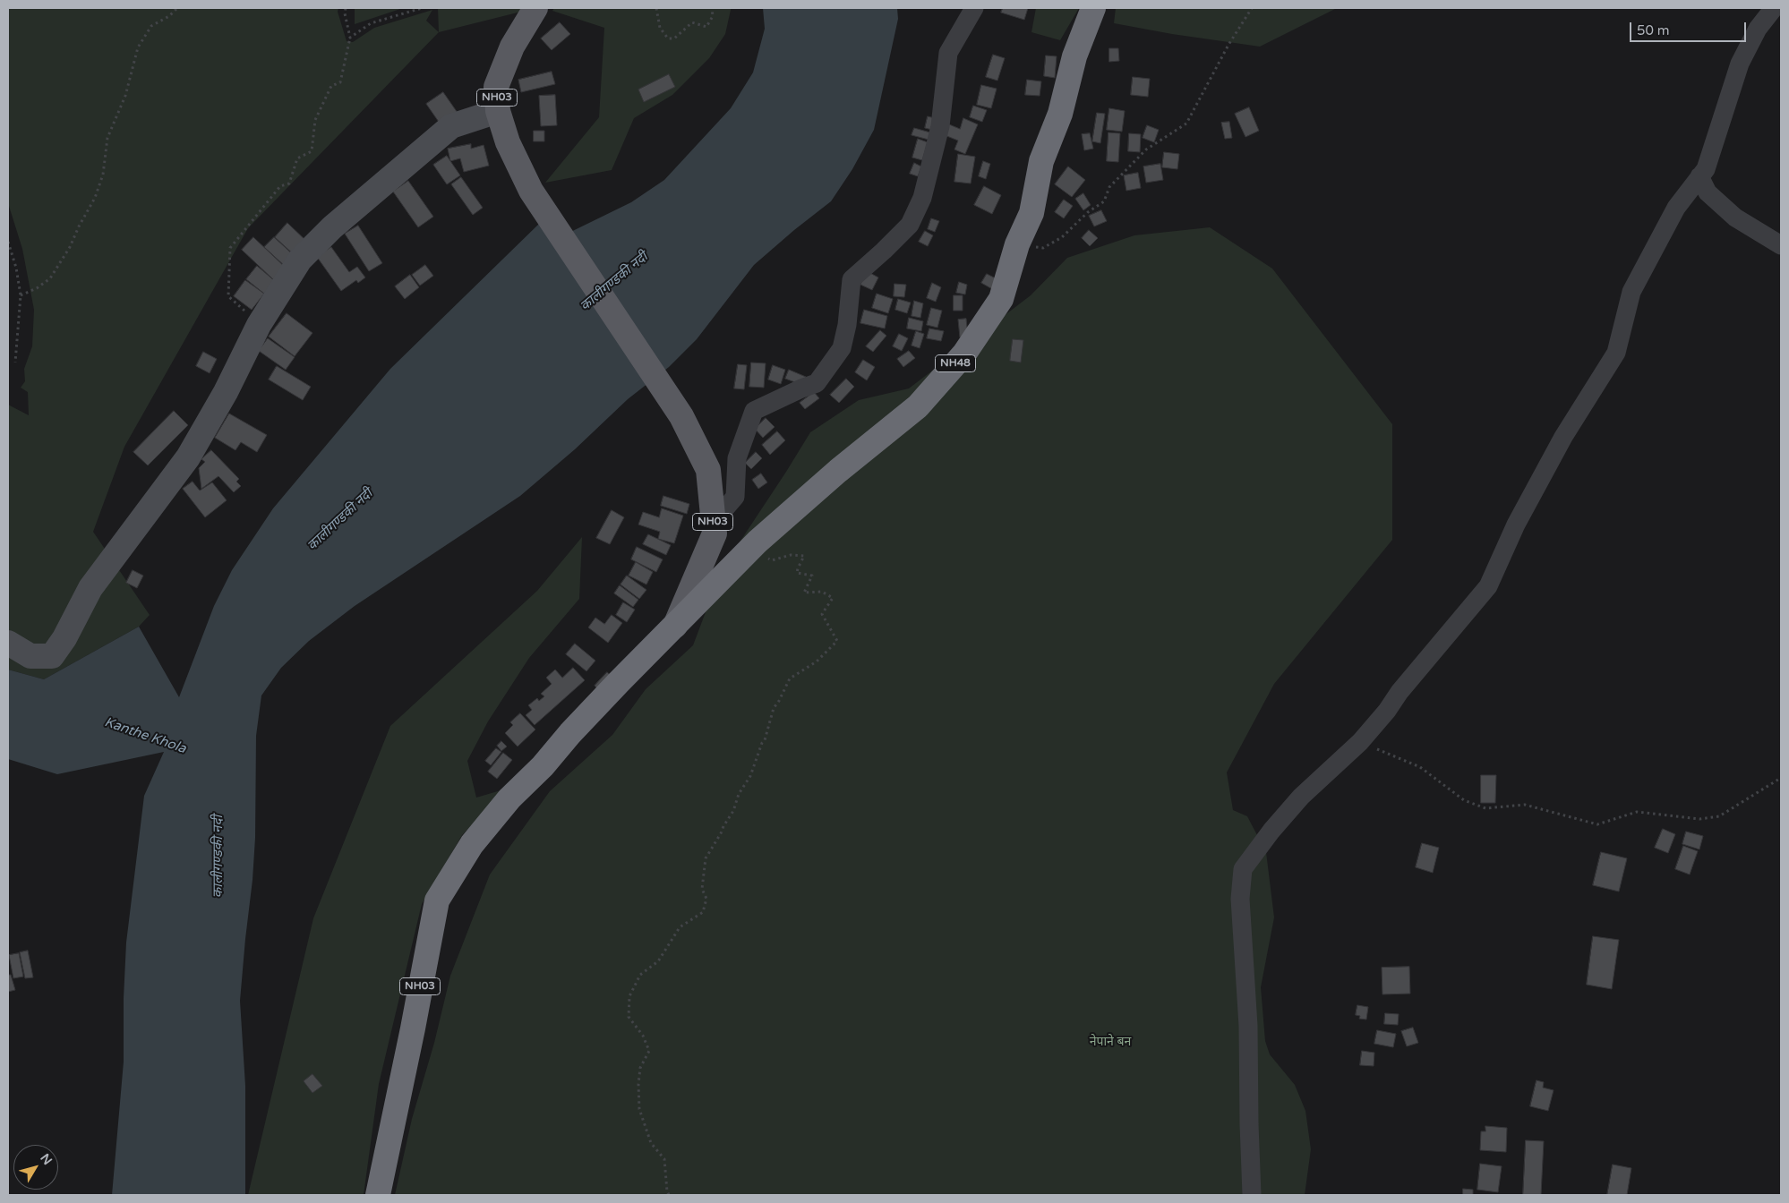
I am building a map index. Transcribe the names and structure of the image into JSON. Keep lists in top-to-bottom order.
{
  "streets": {
    "highway": ["NH03", "NH48"]
  },
  "crossings": [
    ["NH03", "NH48"]
  ],
  "water": ["कालीगण्डकी नदी", "Kanthe Khola"],
  "parks": ["नेपाने बन"],
  "scale_bar": "50 m",
  "north": "top right"
}
